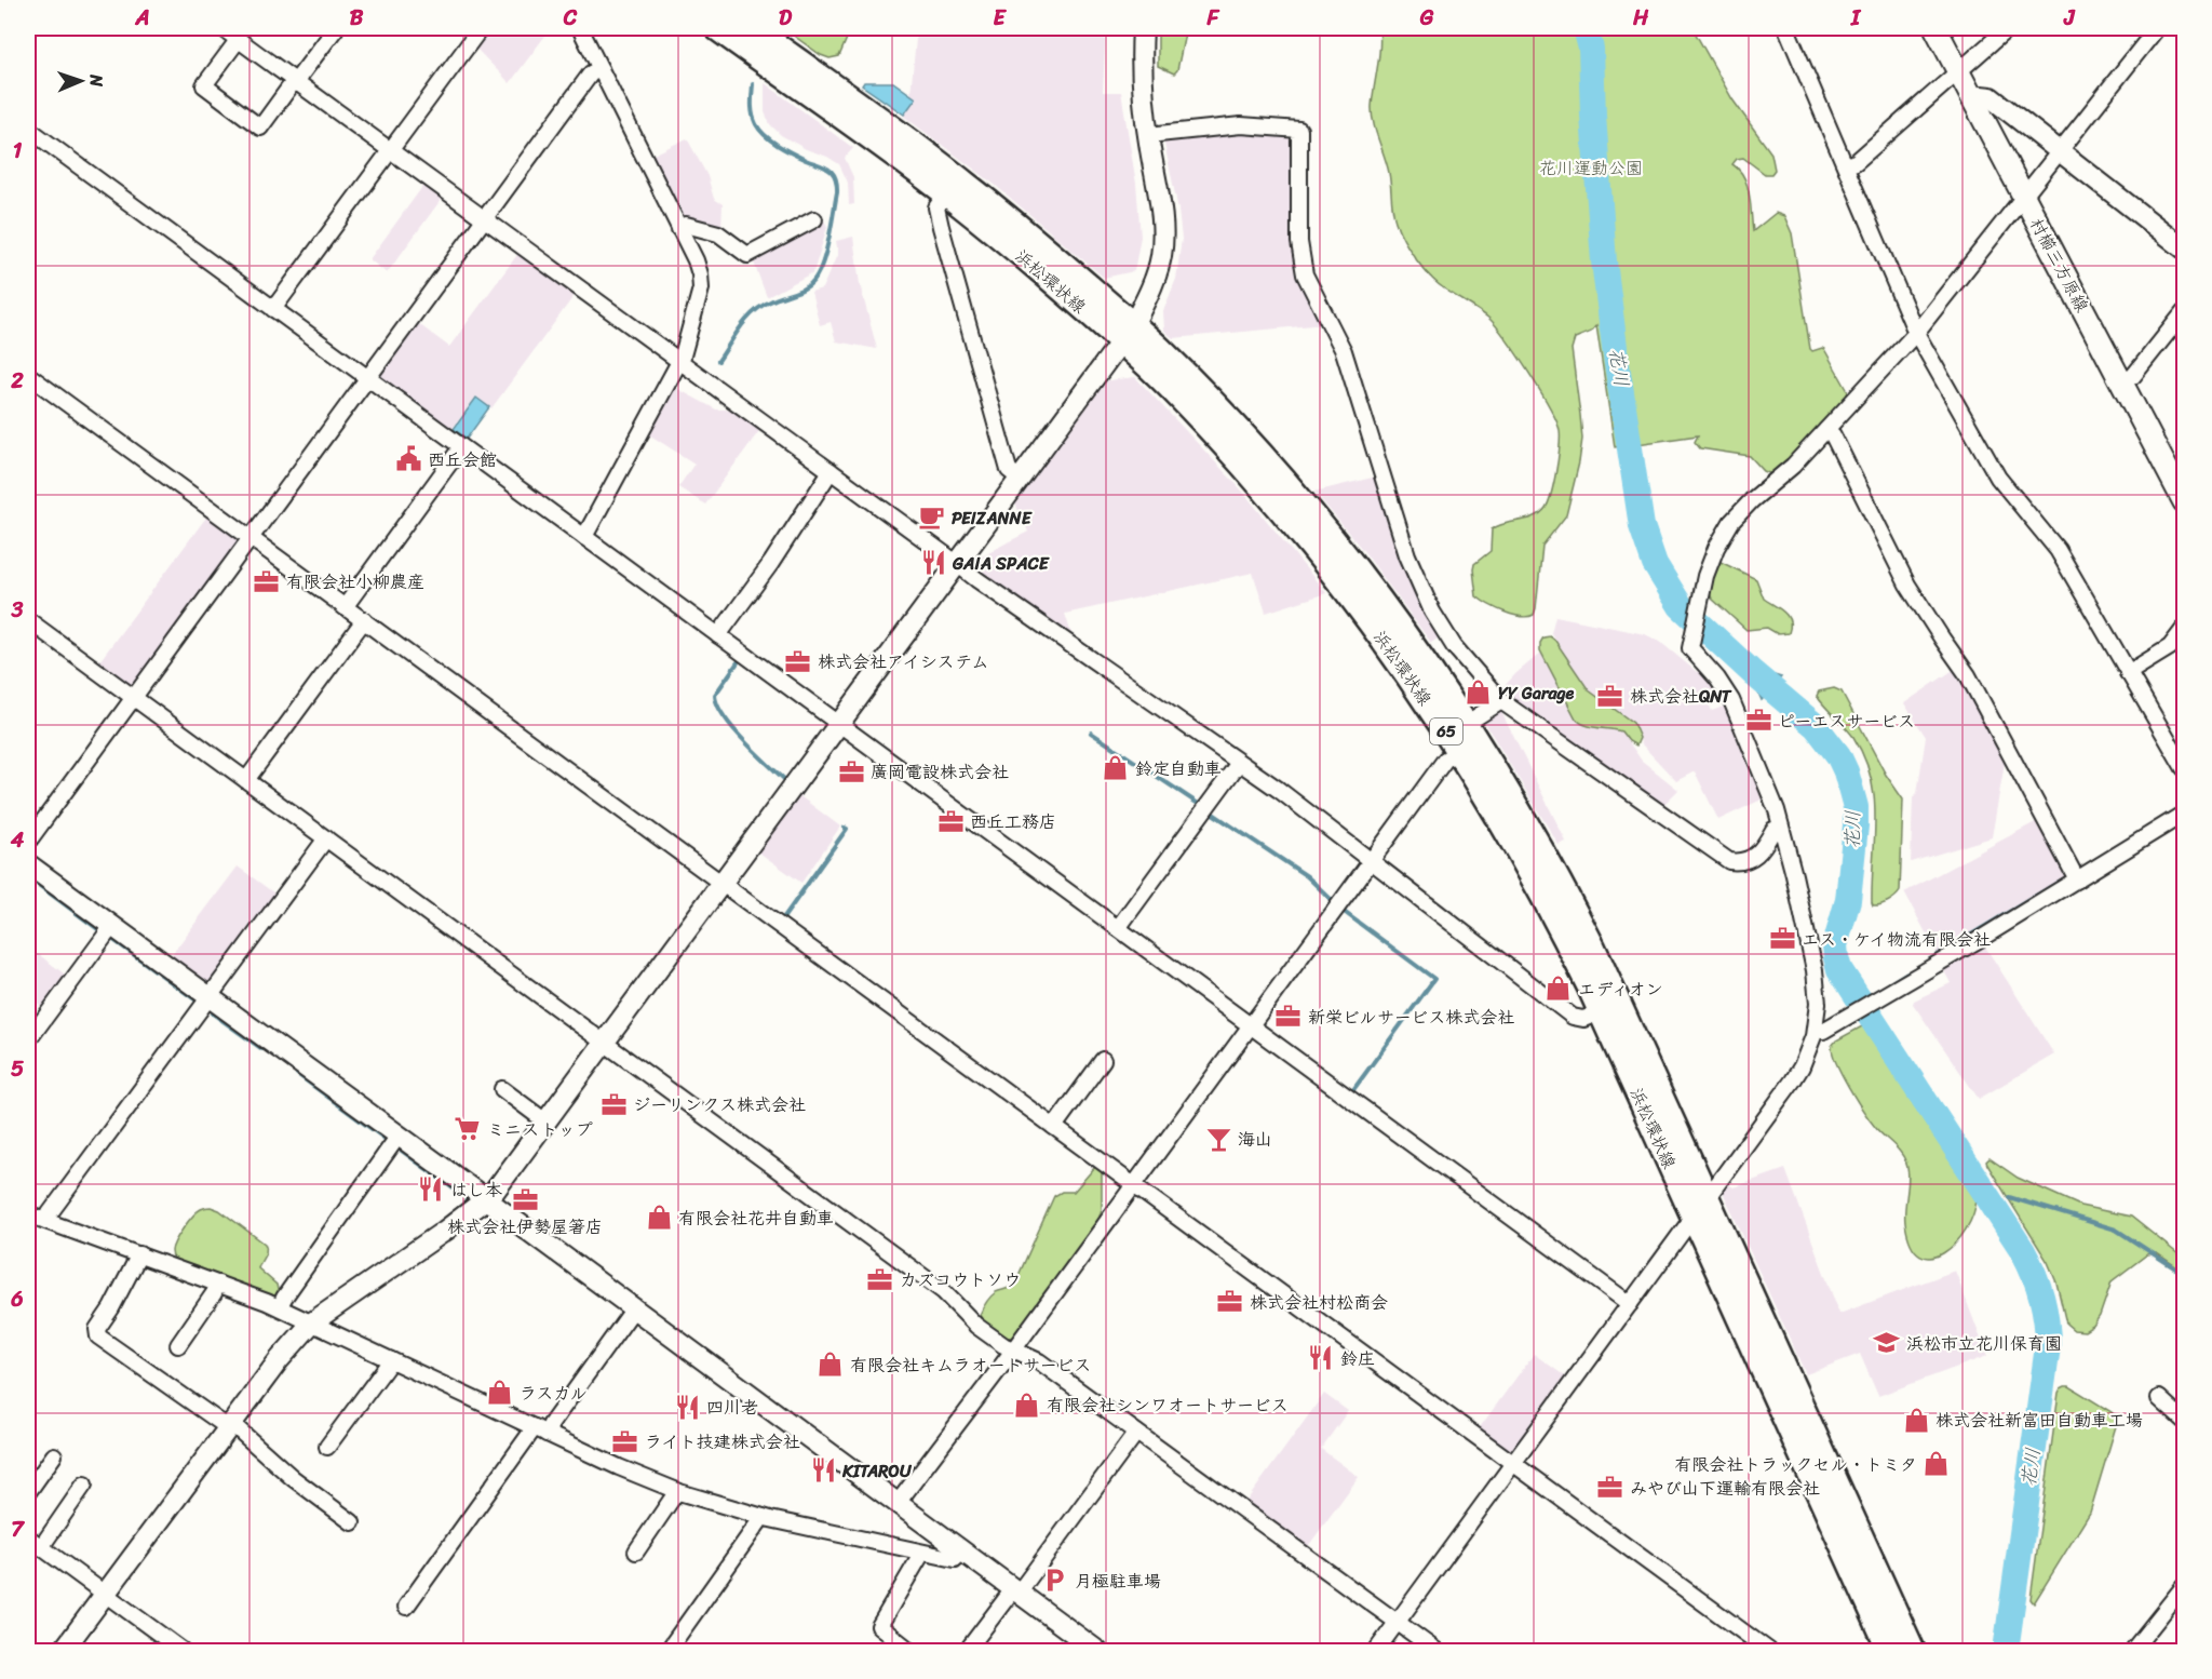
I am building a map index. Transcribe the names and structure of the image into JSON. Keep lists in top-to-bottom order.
{
  "streets": {
    "main road": ["村櫛三方原線", "浜松環状線", "65"]
  },
  "water": ["花川"],
  "parks": ["花川運動公園"],
  "places": {
    "public building": ["西丘会館"],
    "cafe": ["PEIZANNE"],
    "restaurant": [
      "GAIA SPACE",
      "はし本",
      "鈴庄",
      "四川老",
      "KITAROU"
    ],
    "office": [
      "有限会社小柳農産",
      "株式会社アイシステム",
      "株式会社QNT",
      "ピーエスサービス",
      "廣岡電設株式会社",
      "西丘工務店",
      "エス・ケイ物流有限会社",
      "新栄ビルサービス株式会社",
      "ジーリンクス株式会社",
      "株式会社伊勢屋箸店",
      "カズコウトソウ",
      "株式会社村松商会",
      "ライト技建株式会社",
      "みやび山下運輸有限会社"
    ],
    "shop": [
      "YY Garage",
      "鈴定自動車",
      "エディオン",
      "有限会社花井自動車",
      "有限会社キムラオートサービス",
      "ラスカル",
      "有限会社シンワオートサービス",
      "株式会社新富田自動車工場",
      "有限会社トラックセル・トミタ"
    ],
    "supermarket": ["ミニストップ"],
    "bar": ["海山"],
    "school or university": ["浜松市立花川保育園"],
    "parking": ["月極駐車場"]
  },
  "north": "right",
  "grid": {
    "columns": [
      "A",
      "B",
      "C",
      "D",
      "E",
      "F",
      "G",
      "H",
      "I",
      "J"
    ],
    "rows": [
      "1",
      "2",
      "3",
      "4",
      "5",
      "6",
      "7"
    ]
  }
}
